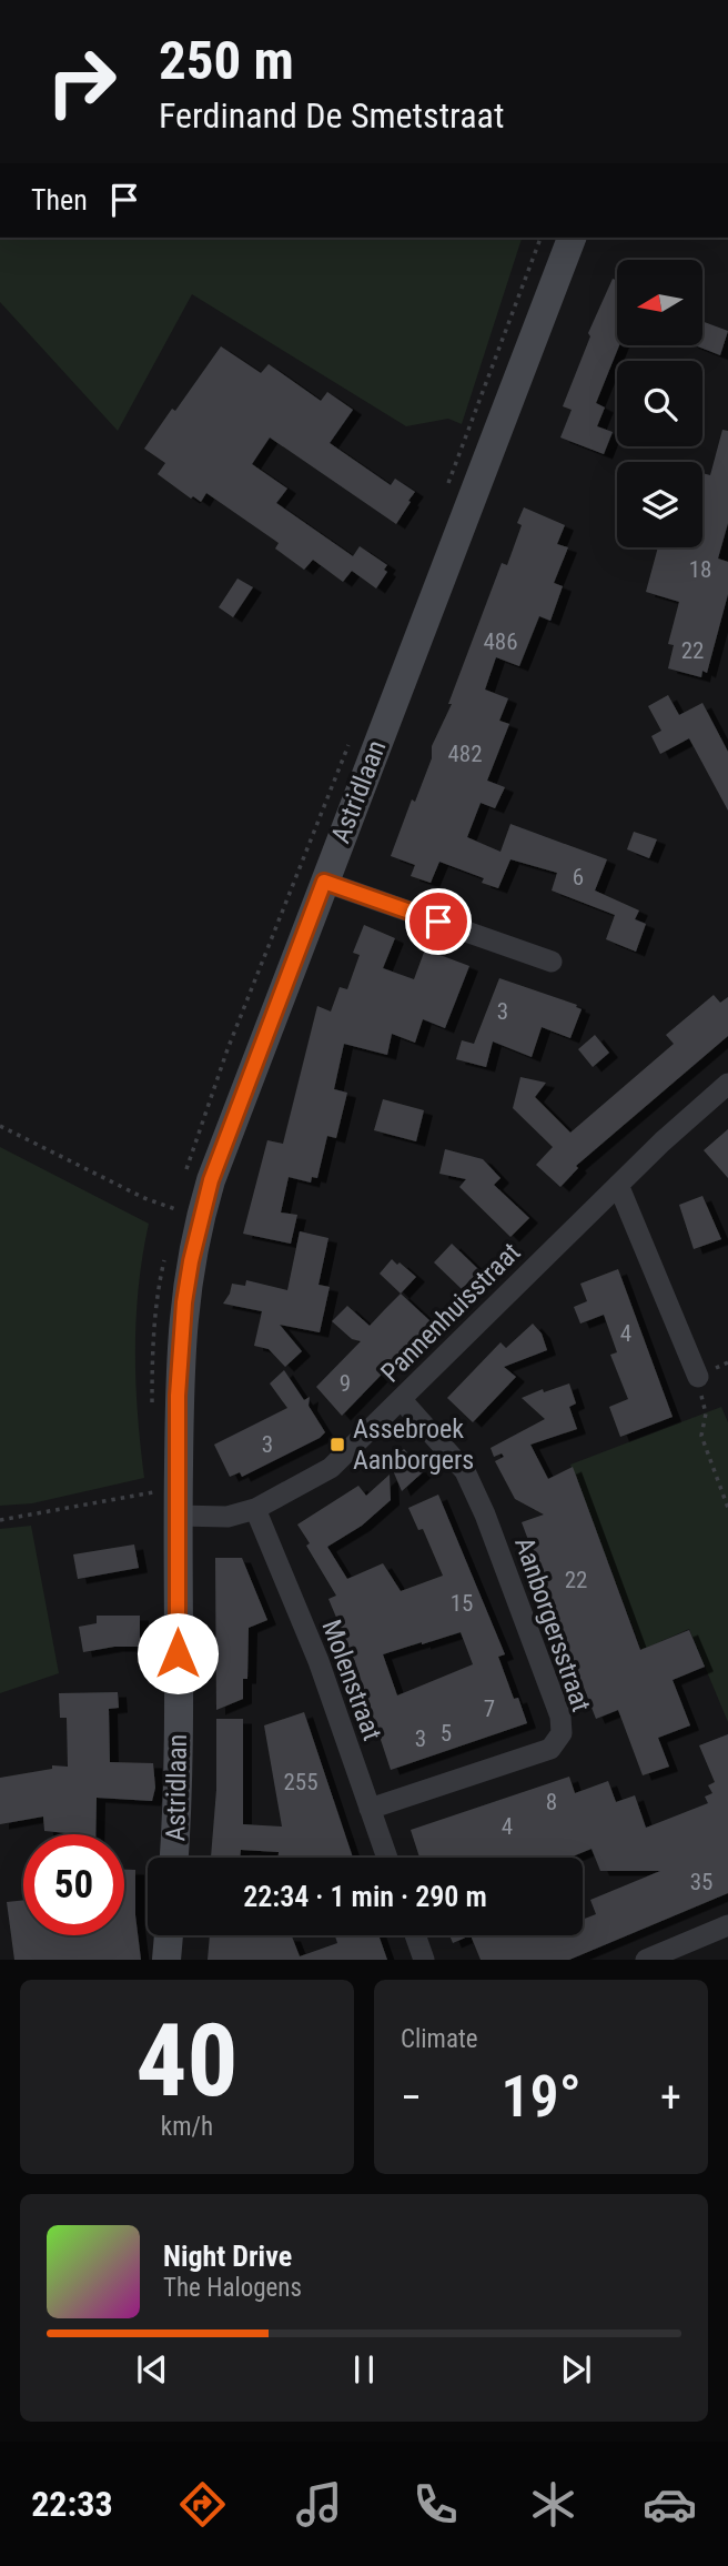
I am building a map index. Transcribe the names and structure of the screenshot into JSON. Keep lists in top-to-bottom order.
{
  "streets": {
    "main road": ["Astridlaan"],
    "street": ["Pannenhuisstraat", "Aanborgersstraat", "Molenstraat"]
  },
  "crossings": [
    ["Astridlaan", "Pannenhuisstraat"],
    ["Pannenhuisstraat", "Aanborgersstraat"],
    ["Pannenhuisstraat", "Molenstraat"],
    ["Aanborgersstraat", "Molenstraat"]
  ],
  "places": {
    "transit": ["Assebroek Aanborgers"]
  },
  "house_numbers": [
    "18",
    "486",
    "22",
    "482",
    "6",
    "3",
    "4",
    "9",
    "3",
    "22",
    "15",
    "7",
    "5",
    "3",
    "255",
    "8",
    "4",
    "35"
  ],
  "north": "left",
  "page": {
    "turn": ["250 m", "Ferdinand De Smetstraat"],
    "then": "Then",
    "limit": "50",
    "trip": "22:34 · 1 min · 290 m",
    "tile": [
      ["40", "km/h"],
      "Climate"
    ],
    "heat": ["−", "19°", "+"],
    "song": ["Night Drive", "The Halogens"],
    "tabs": "22:33"
  }
}
